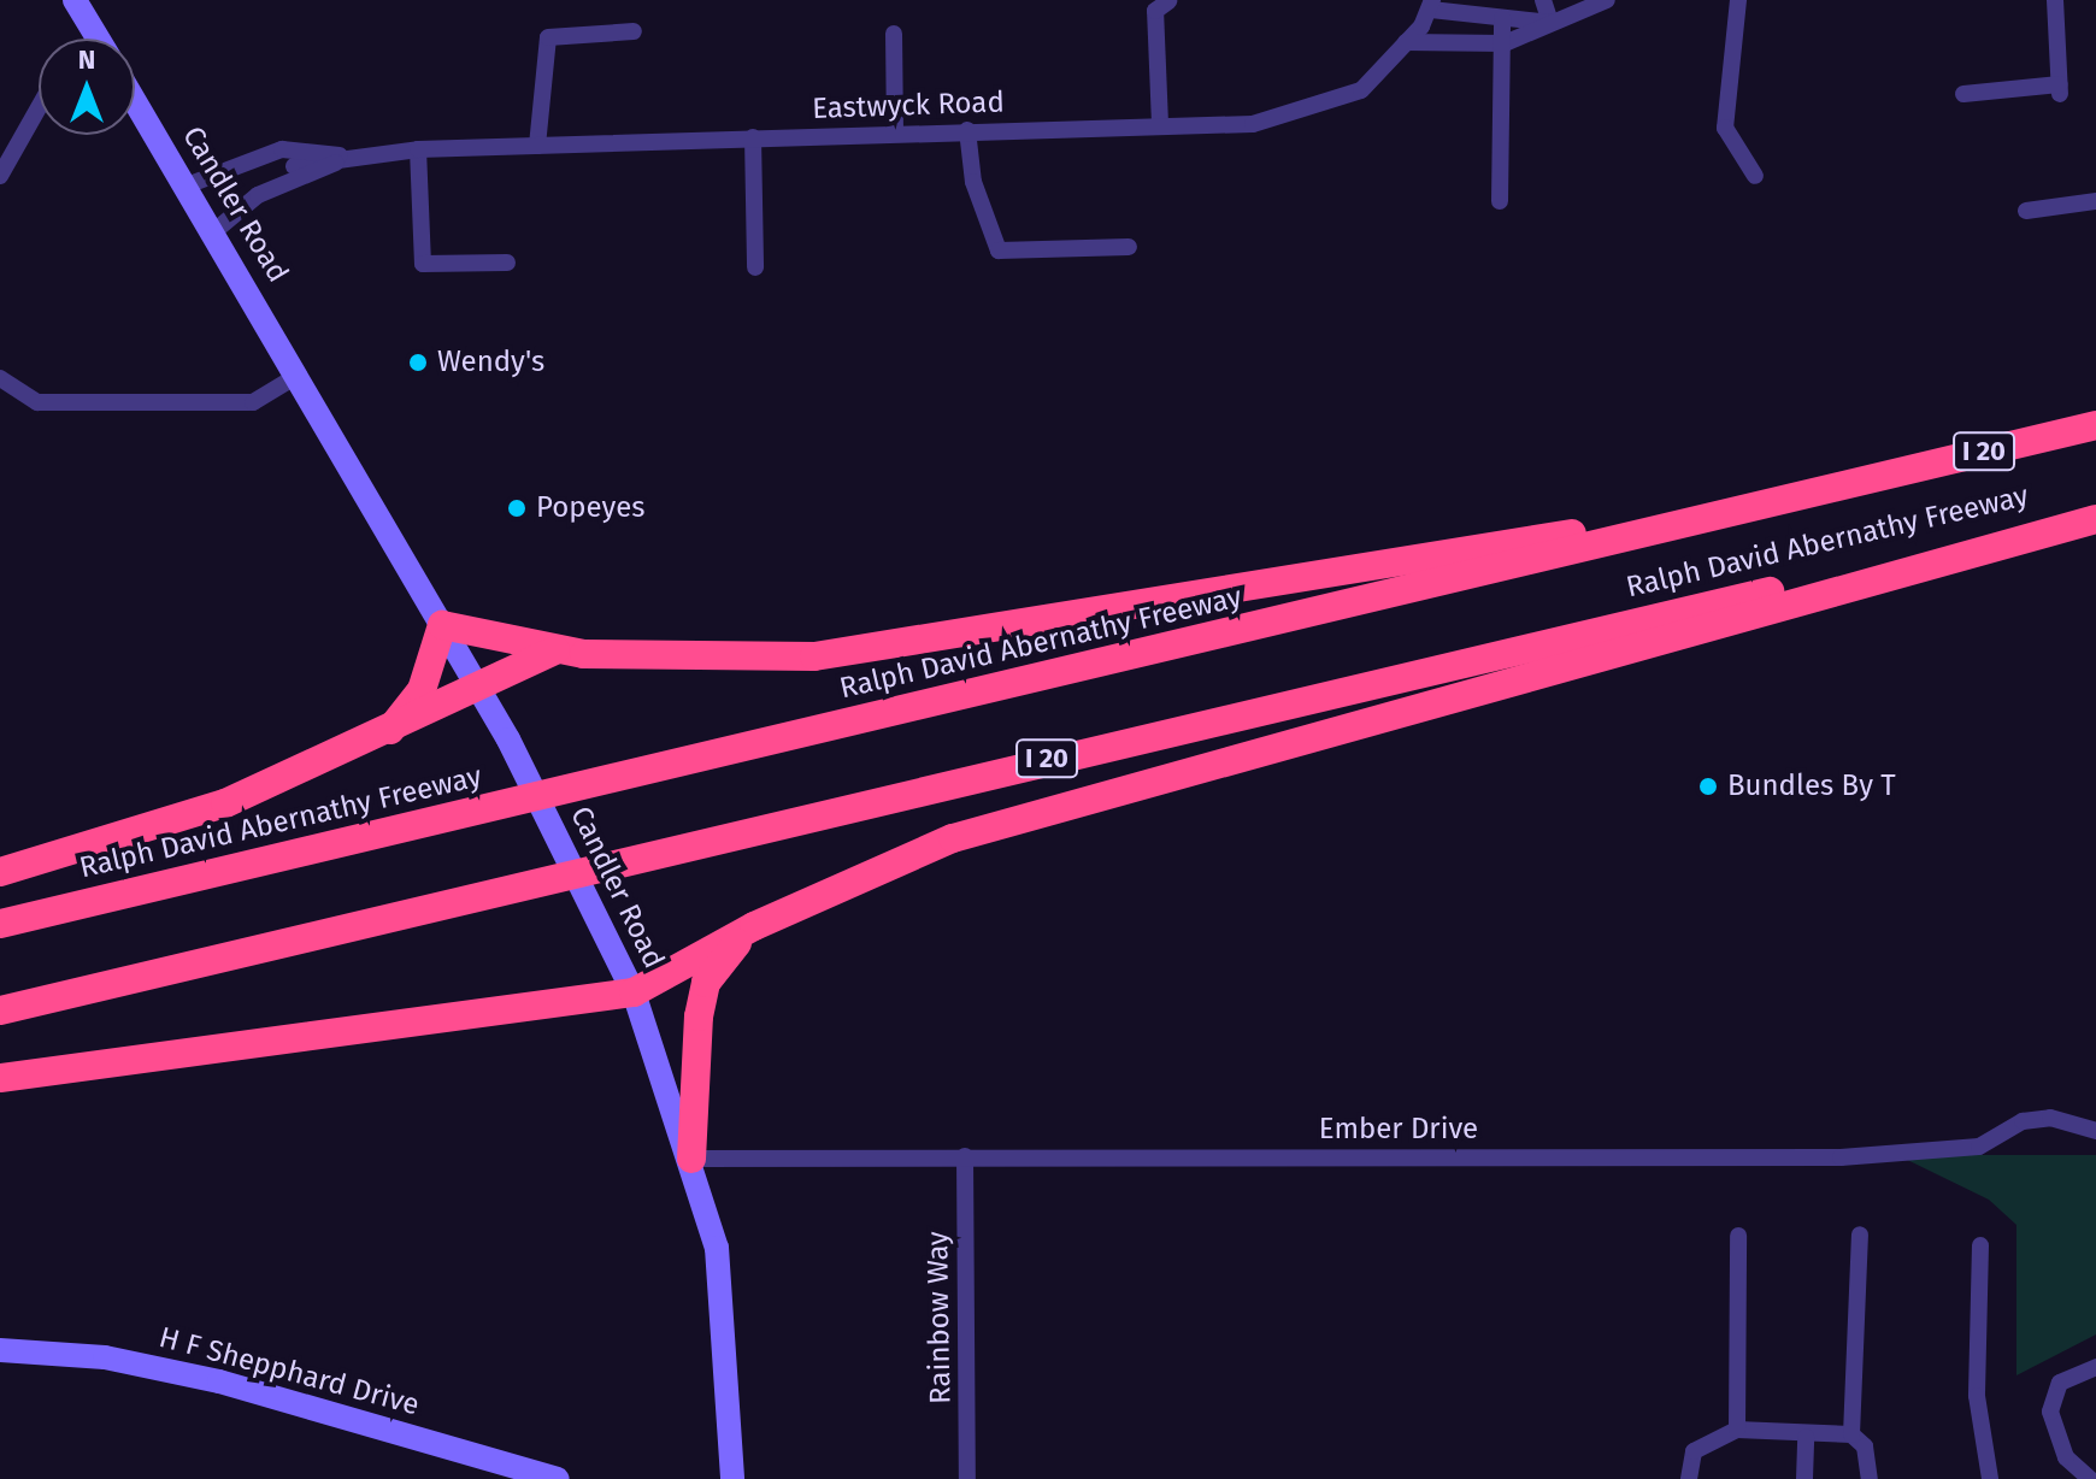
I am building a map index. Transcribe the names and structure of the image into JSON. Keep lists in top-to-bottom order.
{
  "streets": {
    "highway": ["I 20", "Ralph David Abernathy Freeway"],
    "main road": ["Candler Road", "H F Shepphard Drive"],
    "street": ["Eastwyck Road", "Ember Drive", "Rainbow Way"]
  },
  "crossings": [
    ["Eastwyck Road", "Candler Road"],
    ["Candler Road", "Ember Drive"],
    ["Ember Drive", "Rainbow Way"]
  ],
  "places": ["Wendy's", "Popeyes", "Bundles By T"],
  "north": "top"
}
